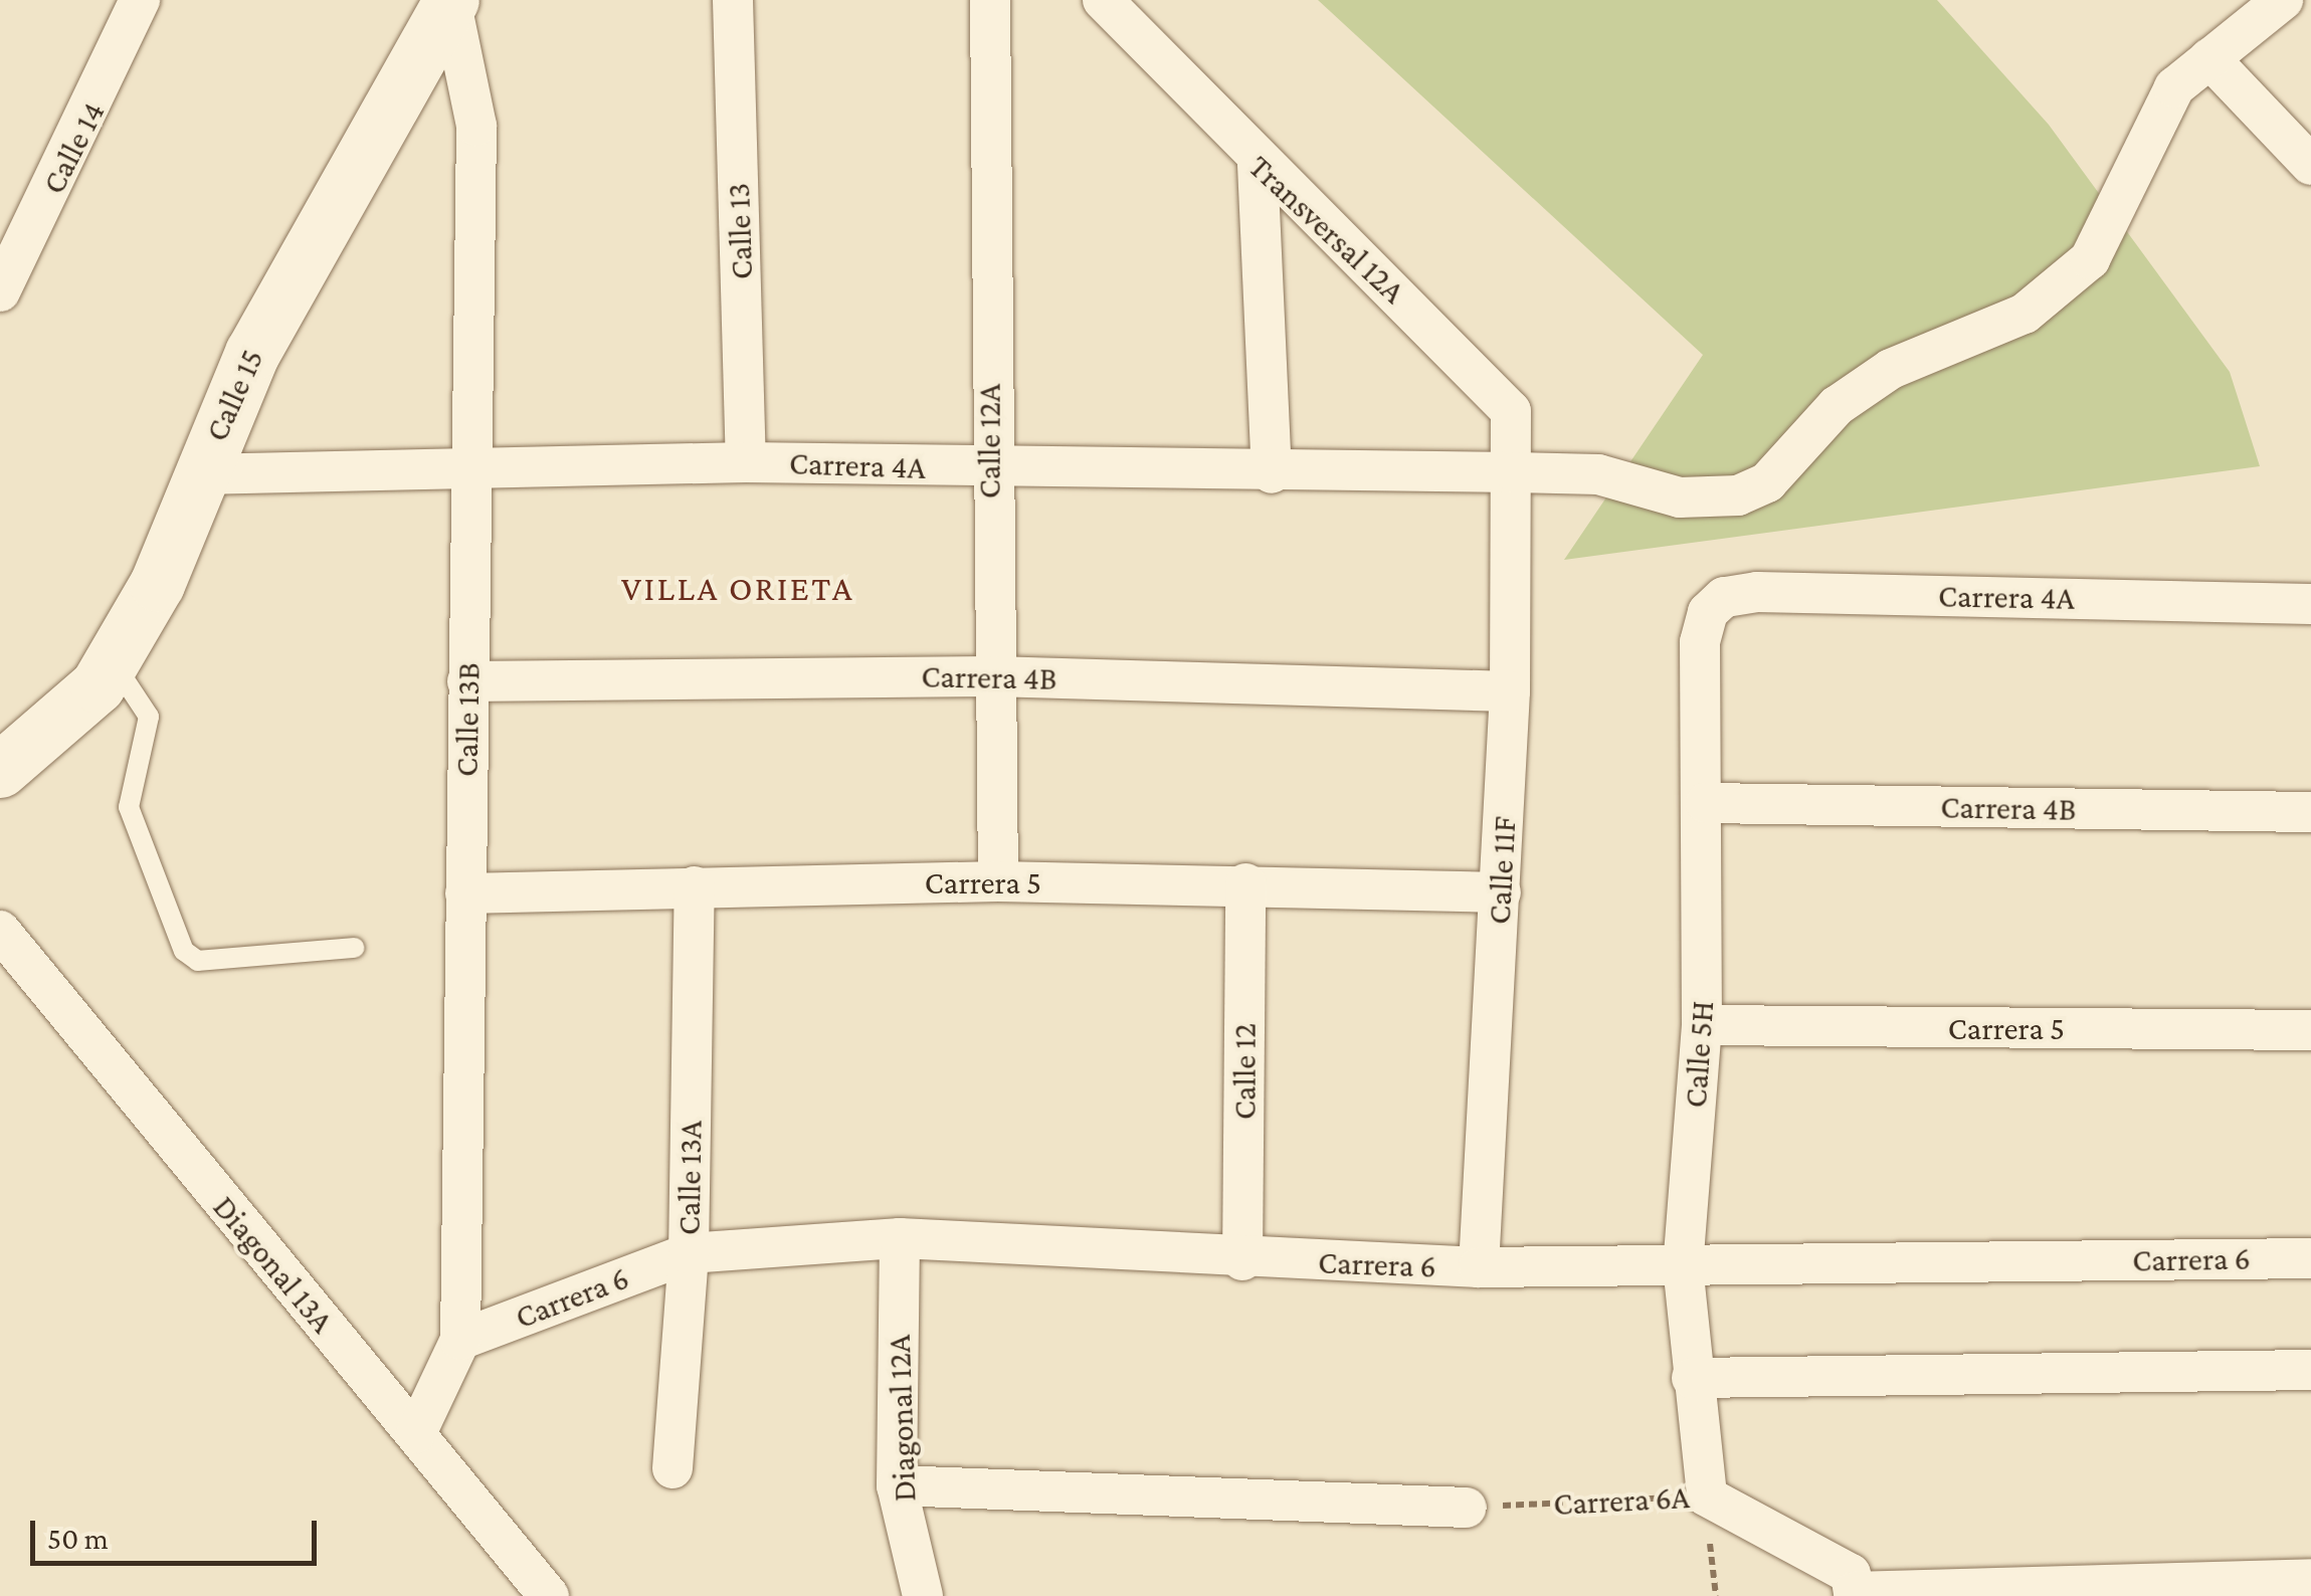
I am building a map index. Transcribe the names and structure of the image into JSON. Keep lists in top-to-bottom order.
{
  "streets": {
    "main road": ["Calle 15"],
    "street": [
      "Calle 14",
      "Transversal 12A",
      "Calle 13",
      "Calle 12A",
      "Carrera 4A",
      "Carrera 4B",
      "Calle 13B",
      "Calle 11F",
      "Carrera 5",
      "Calle 5H",
      "Calle 12",
      "Calle 13A",
      "Carrera 6",
      "Diagonal 13A",
      "Diagonal 12A",
      "Carrera 6A"
    ]
  },
  "crossings": [
    ["Transversal 12A", "Carrera 4A"],
    ["Transversal 12A", "Calle 11F"],
    ["Calle 13", "Carrera 4A"],
    ["Calle 15", "Carrera 4A"],
    ["Calle 15", "Calle 13B"],
    ["Calle 12A", "Carrera 4A"],
    ["Calle 12A", "Carrera 4B"],
    ["Calle 12A", "Carrera 5"],
    ["Carrera 4A", "Calle 13B"],
    ["Carrera 4A", "Calle 11F"],
    ["Carrera 4A", "Calle 5H"],
    ["Carrera 4B", "Calle 13B"],
    ["Carrera 4B", "Calle 11F"],
    ["Carrera 4B", "Calle 5H"],
    ["Calle 13B", "Carrera 5"],
    ["Calle 13B", "Carrera 6"],
    ["Calle 13B", "Diagonal 13A"],
    ["Calle 11F", "Carrera 5"],
    ["Calle 11F", "Carrera 6"],
    ["Carrera 5", "Calle 5H"],
    ["Carrera 5", "Calle 12"],
    ["Carrera 5", "Calle 13A"],
    ["Calle 5H", "Carrera 6"],
    ["Calle 5H", "Carrera 6A"],
    ["Calle 12", "Carrera 6"],
    ["Calle 13A", "Carrera 6"],
    ["Carrera 6", "Diagonal 12A"]
  ],
  "districts": ["VILLA ORIETA"],
  "scale_bar": "50 m"
}
